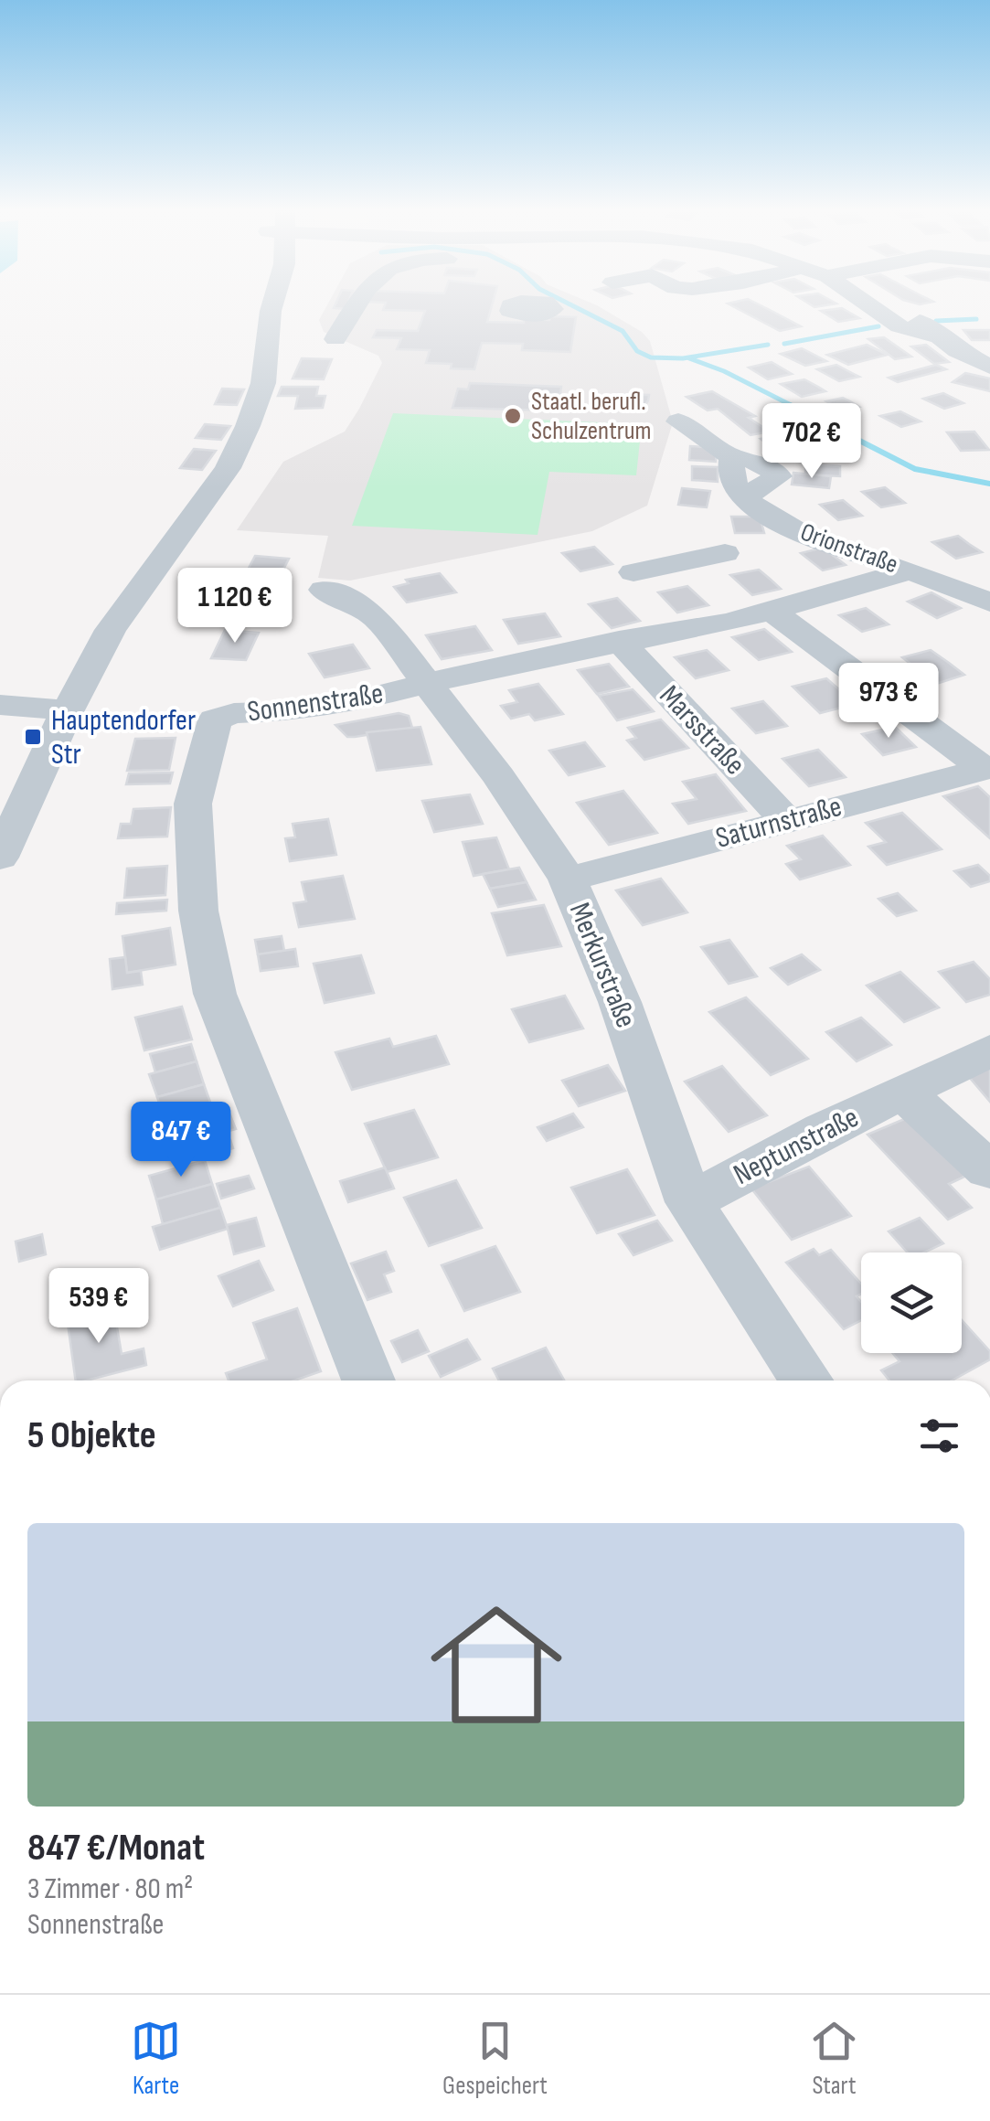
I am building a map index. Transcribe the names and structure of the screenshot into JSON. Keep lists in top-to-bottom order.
{
  "streets": {
    "street": [
      "Orionstraße",
      "Sonnenstraße",
      "Marsstraße",
      "Saturnstraße",
      "Merkurstraße",
      "Neptunstraße"
    ]
  },
  "crossings": [
    ["Orionstraße", "Sonnenstraße"],
    ["Sonnenstraße", "Marsstraße"],
    ["Sonnenstraße", "Merkurstraße"],
    ["Marsstraße", "Saturnstraße"],
    ["Saturnstraße", "Merkurstraße"],
    ["Merkurstraße", "Neptunstraße"]
  ],
  "places": {
    "other": ["Staatl. berufl. Schulzentrum"],
    "transit": ["Hauptendorfer Str"]
  },
  "page": {
    "price": [
      "702 €",
      "1 120 €",
      "973 €",
      "847 €",
      "539 €"
    ],
    "heading": "5 Objekte",
    "list": [
      {
        "name": "847 €/Monat",
        "note": "3 Zimmer · 80 m² · Sonnenstraße"
      }
    ],
    "tabs": ["Karte", "Gespeichert", "Start"]
  }
}
